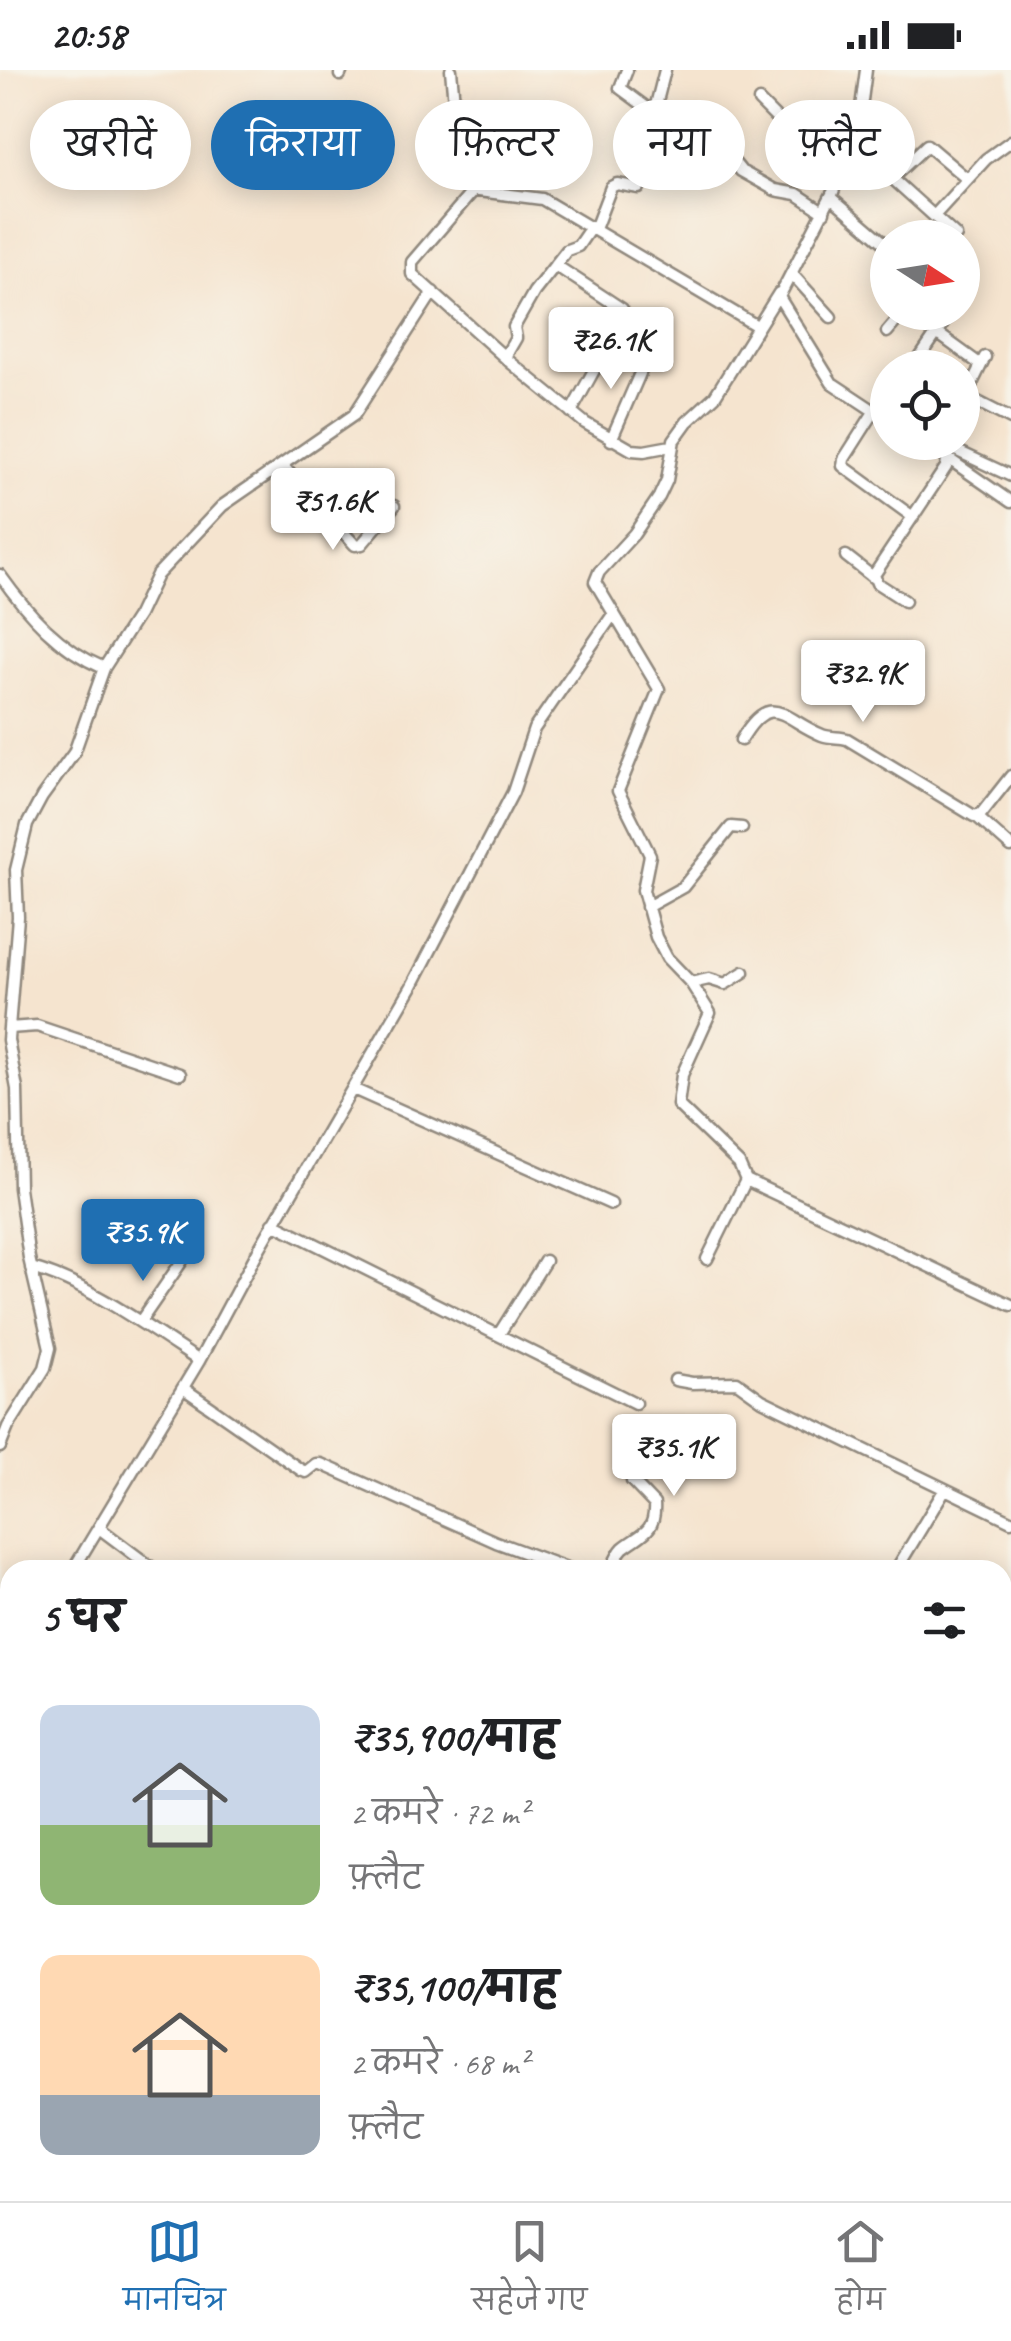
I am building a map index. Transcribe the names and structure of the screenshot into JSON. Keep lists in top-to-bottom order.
{
  "north": "right",
  "page": {
    "status": "20:58",
    "chip": [
      "खरीदें",
      "किराया",
      "फ़िल्टर",
      "नया",
      "फ़्लैट"
    ],
    "price": [
      "₹26.1K",
      "₹51.6K",
      "₹32.9K",
      "₹35.9K",
      "₹35.1K"
    ],
    "heading": "5 घर",
    "list": [
      {
        "name": "₹35,900/माह",
        "note": "2 कमरे · 72 m² · फ़्लैट"
      },
      {
        "name": "₹35,100/माह",
        "note": "2 कमरे · 68 m² · फ़्लैट"
      }
    ],
    "tabs": ["मानचित्र", "सहेजे गए", "होम"]
  }
}
